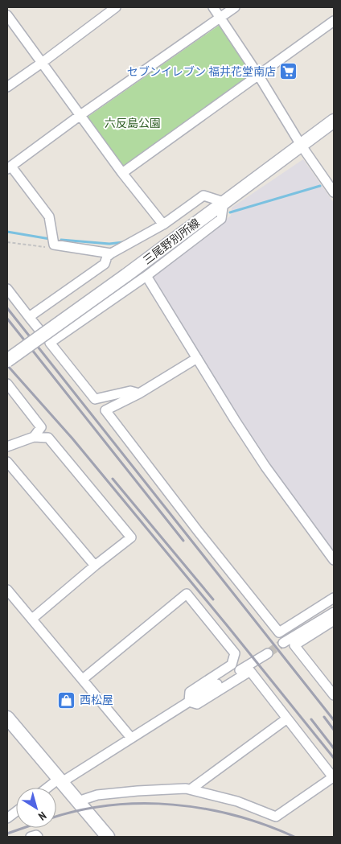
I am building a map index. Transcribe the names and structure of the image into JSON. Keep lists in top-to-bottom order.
{
  "streets": {
    "main road": ["三尾野別所線"]
  },
  "parks": ["六反島公園"],
  "places": {
    "supermarket": ["セブンイレブン 福井花堂南店"],
    "shop": ["西松屋"]
  },
  "north": "bottom right"
}
